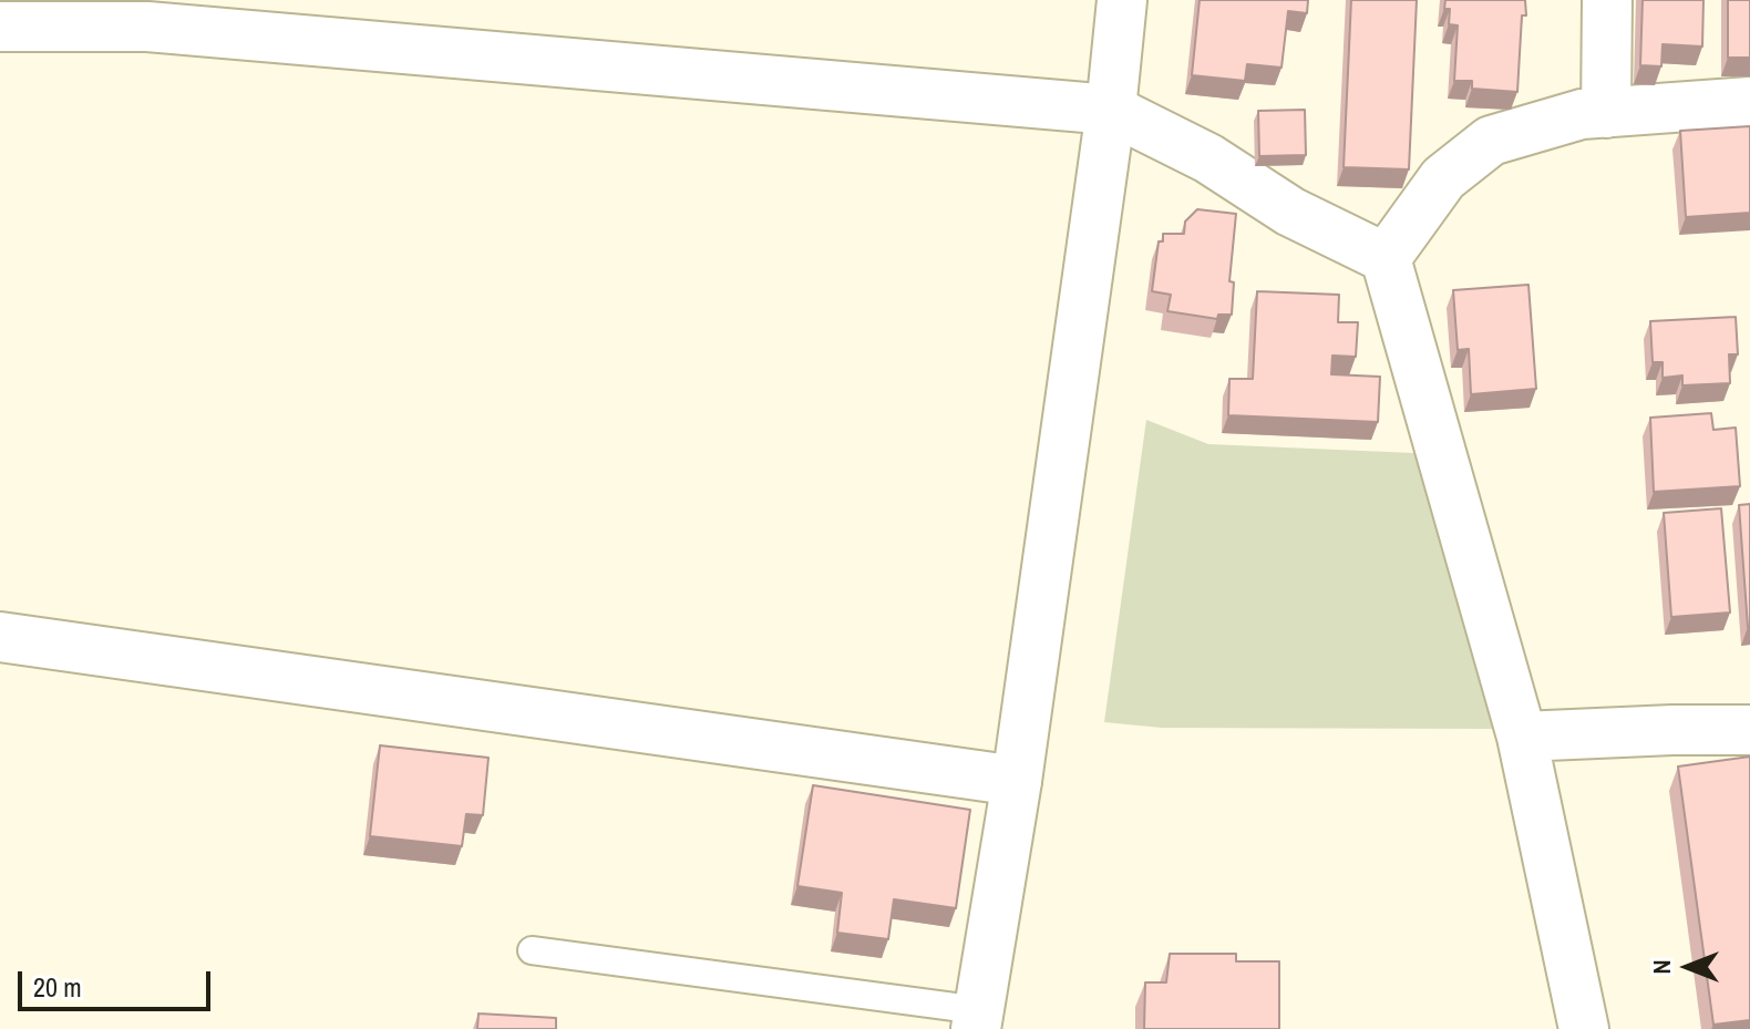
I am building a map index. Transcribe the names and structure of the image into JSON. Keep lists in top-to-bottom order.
{
  "scale_bar": "20 m",
  "north": "left"
}
